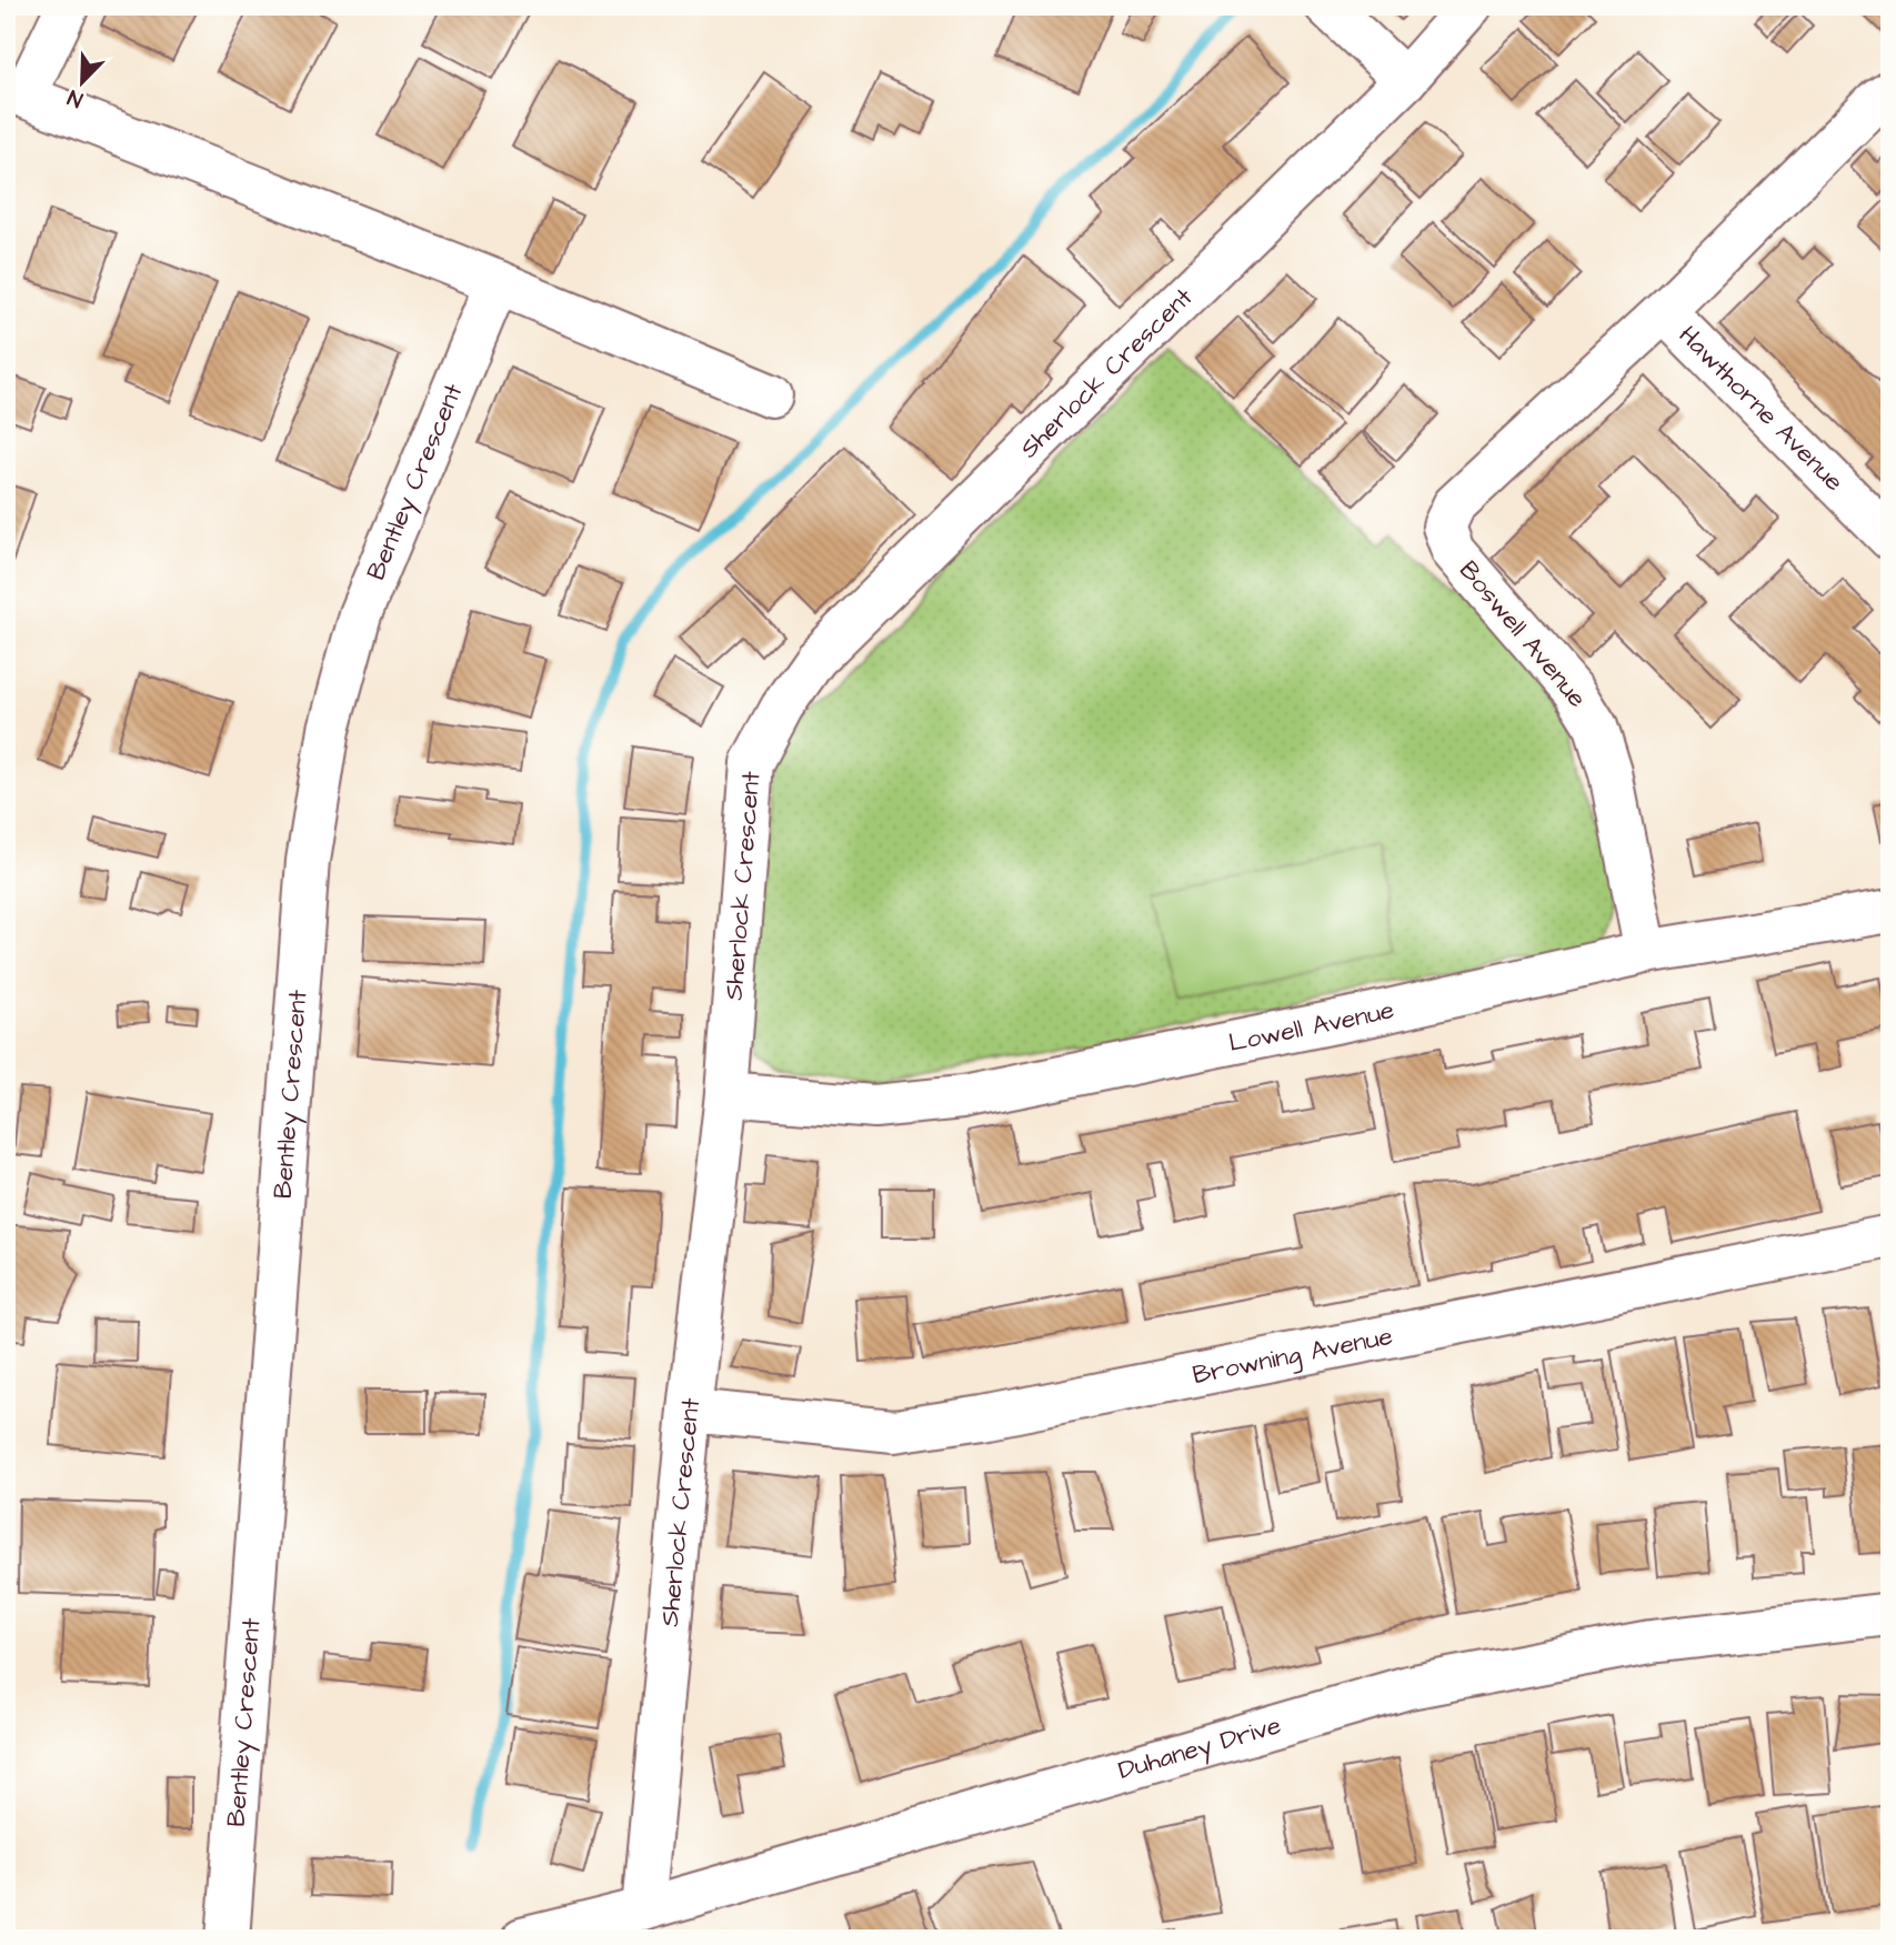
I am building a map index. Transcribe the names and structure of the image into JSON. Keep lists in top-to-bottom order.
{
  "streets": {
    "street": [
      "Sherlock Crescent",
      "Hawthorne Avenue",
      "Bentley Crescent",
      "Boswell Avenue",
      "Lowell Avenue",
      "Browning Avenue",
      "Duhaney Drive"
    ]
  },
  "crossings": [
    ["Sherlock Crescent", "Lowell Avenue"],
    ["Sherlock Crescent", "Browning Avenue"],
    ["Sherlock Crescent", "Duhaney Drive"],
    ["Hawthorne Avenue", "Boswell Avenue"],
    ["Boswell Avenue", "Lowell Avenue"]
  ],
  "north": "bottom left"
}
